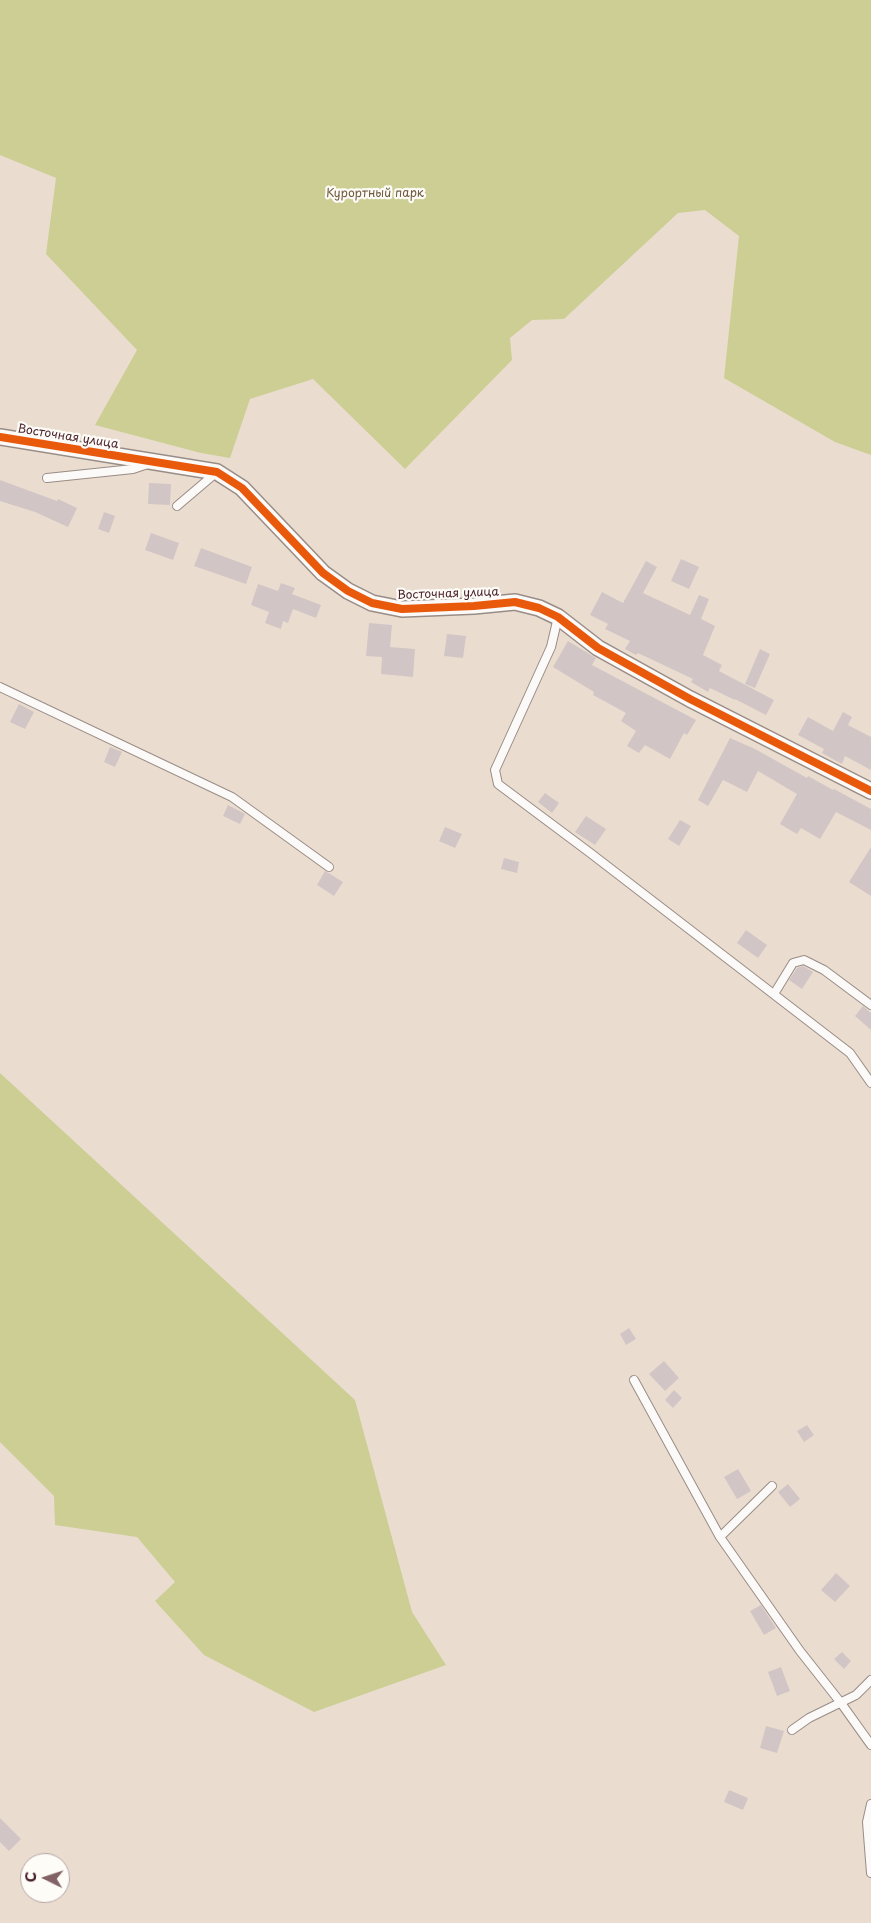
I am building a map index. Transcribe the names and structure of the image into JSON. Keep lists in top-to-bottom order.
{
  "streets": {
    "street": ["Восточная улица"]
  },
  "parks": ["Курортный парк"],
  "north": "left"
}
